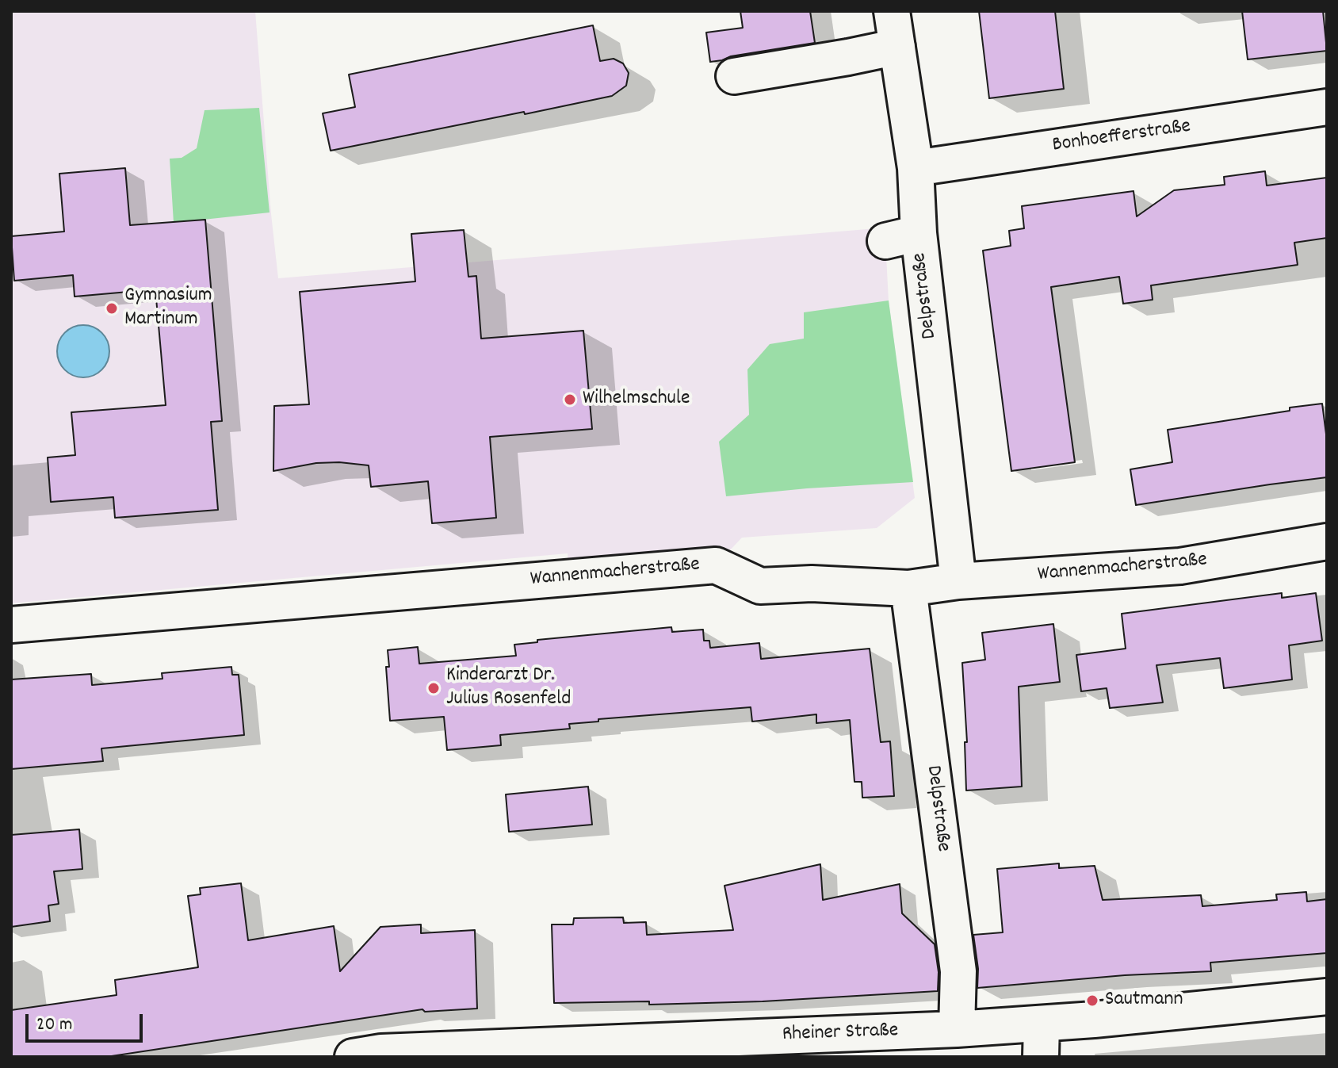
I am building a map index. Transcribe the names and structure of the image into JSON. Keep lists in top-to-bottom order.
{
  "streets": {
    "street": [
      "Bonhoefferstraße",
      "Delpstraße",
      "Wannenmacherstraße",
      "Rheiner Straße"
    ]
  },
  "crossings": [
    ["Bonhoefferstraße", "Delpstraße"],
    ["Delpstraße", "Wannenmacherstraße"],
    ["Delpstraße", "Rheiner Straße"]
  ],
  "places": [
    "Gymnasium Martinum",
    "Wilhelmschule",
    "Kinderarzt Dr. Julius Rosenfeld",
    "Sautmann"
  ],
  "scale_bar": "20 m"
}
